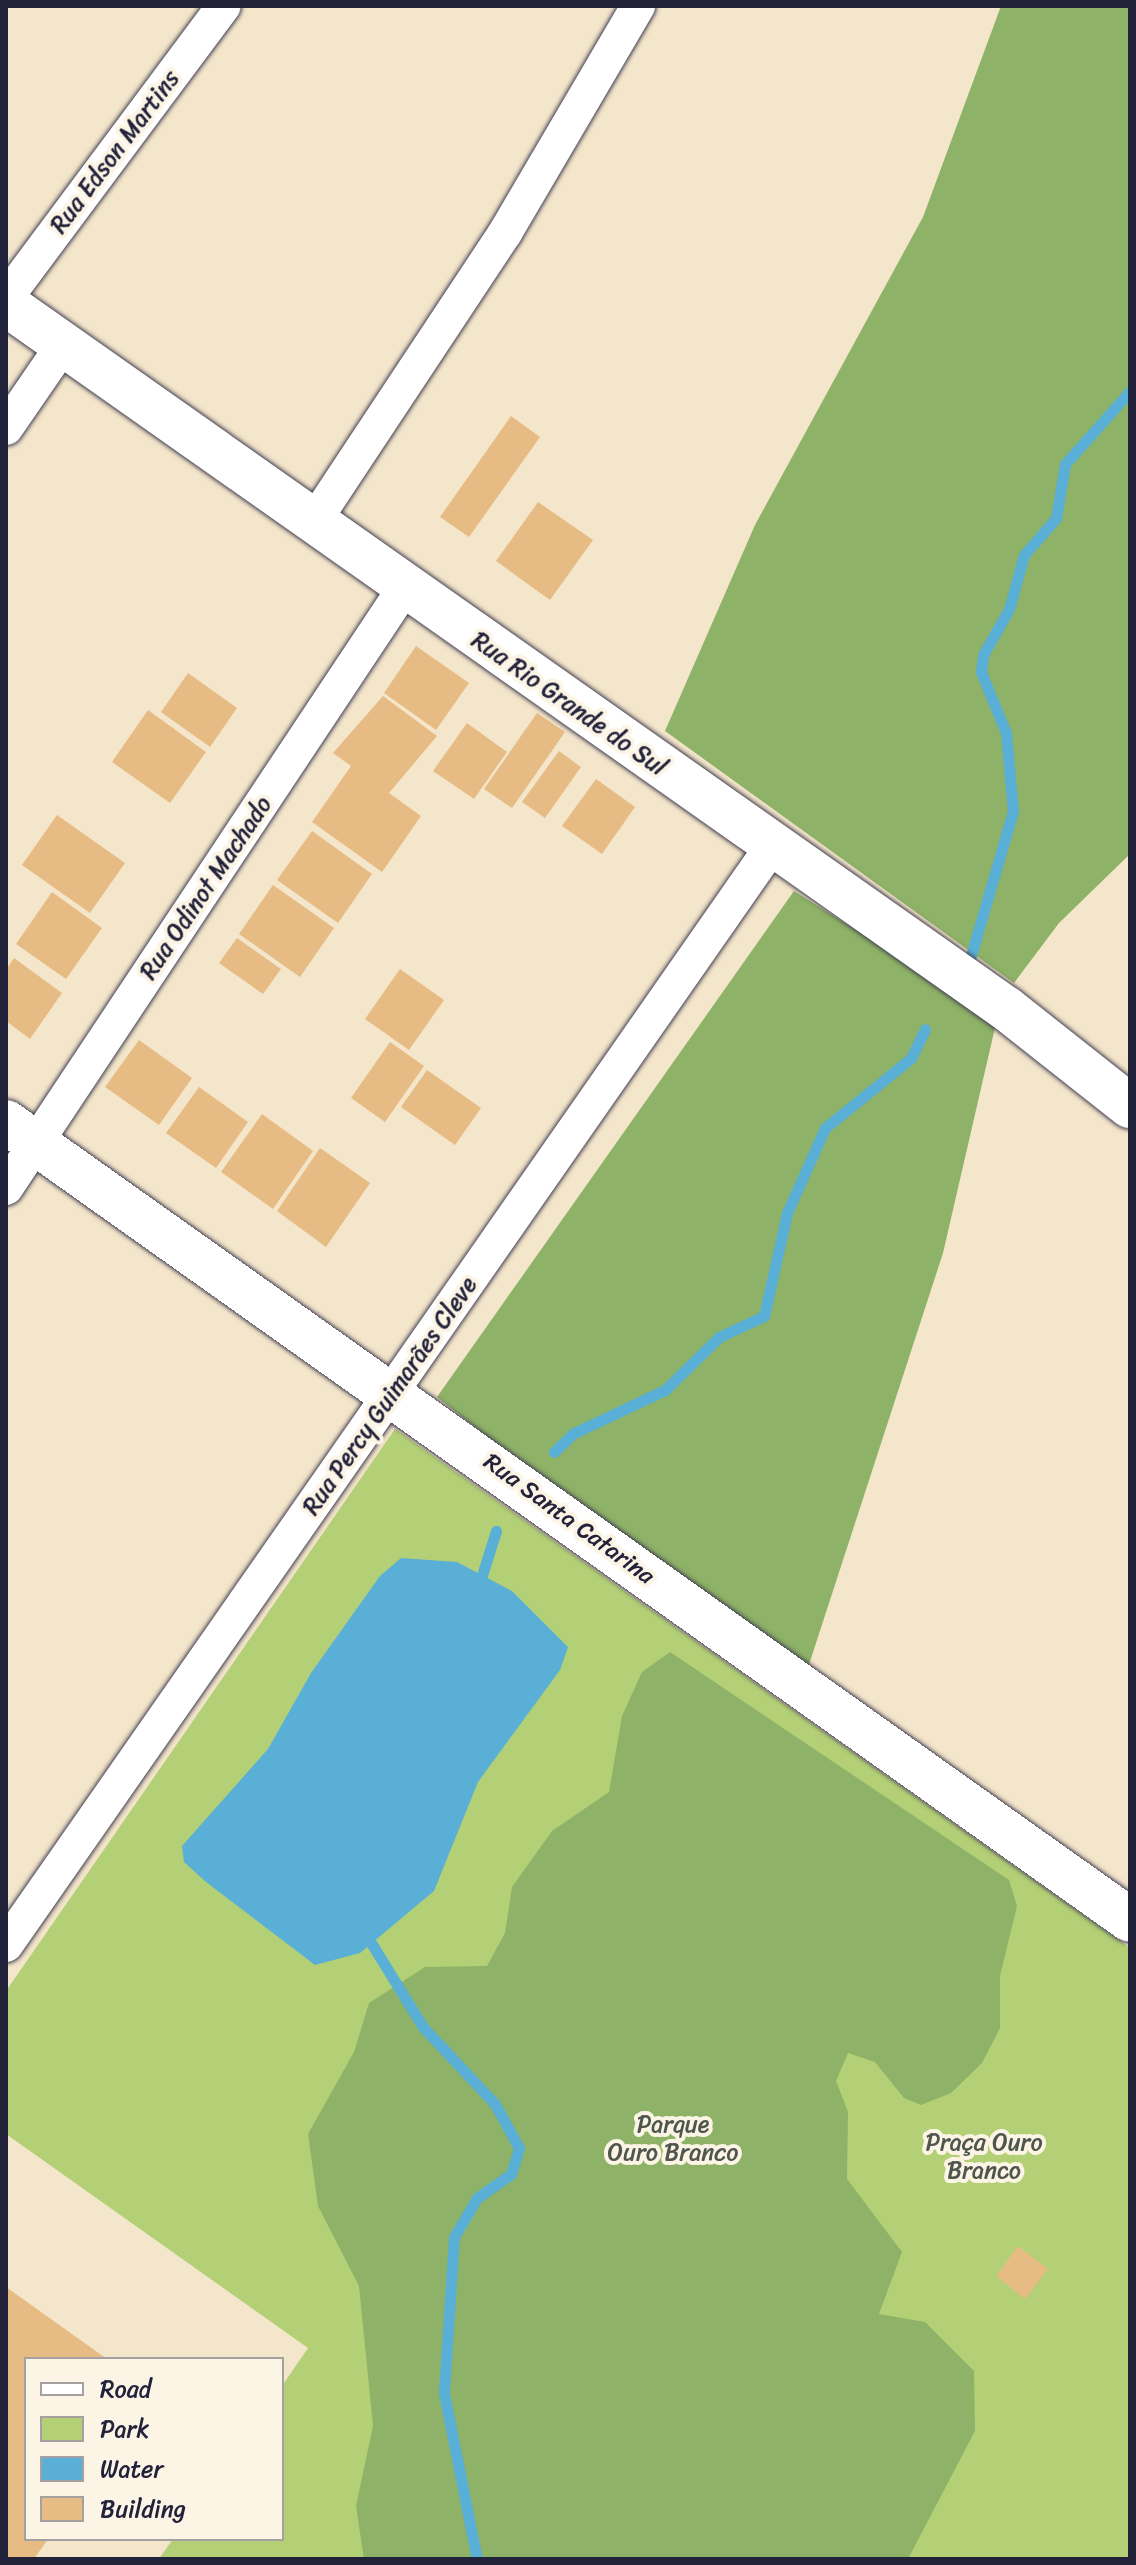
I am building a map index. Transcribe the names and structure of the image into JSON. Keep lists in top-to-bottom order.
{
  "streets": {
    "street": [
      "Rua Edson Martins",
      "Rua Rio Grande do Sul",
      "Rua Odinot Machado",
      "Rua Percy Guimarães Cleve",
      "Rua Santa Catarina"
    ]
  },
  "crossings": [
    ["Rua Edson Martins", "Rua Rio Grande do Sul"],
    ["Rua Rio Grande do Sul", "Rua Odinot Machado"],
    ["Rua Rio Grande do Sul", "Rua Percy Guimarães Cleve"],
    ["Rua Odinot Machado", "Rua Santa Catarina"],
    ["Rua Percy Guimarães Cleve", "Rua Santa Catarina"]
  ],
  "parks": ["Parque Ouro Branco", "Praça Ouro Branco"],
  "legend": [
    "Road",
    "Park",
    "Water",
    "Building"
  ]
}
